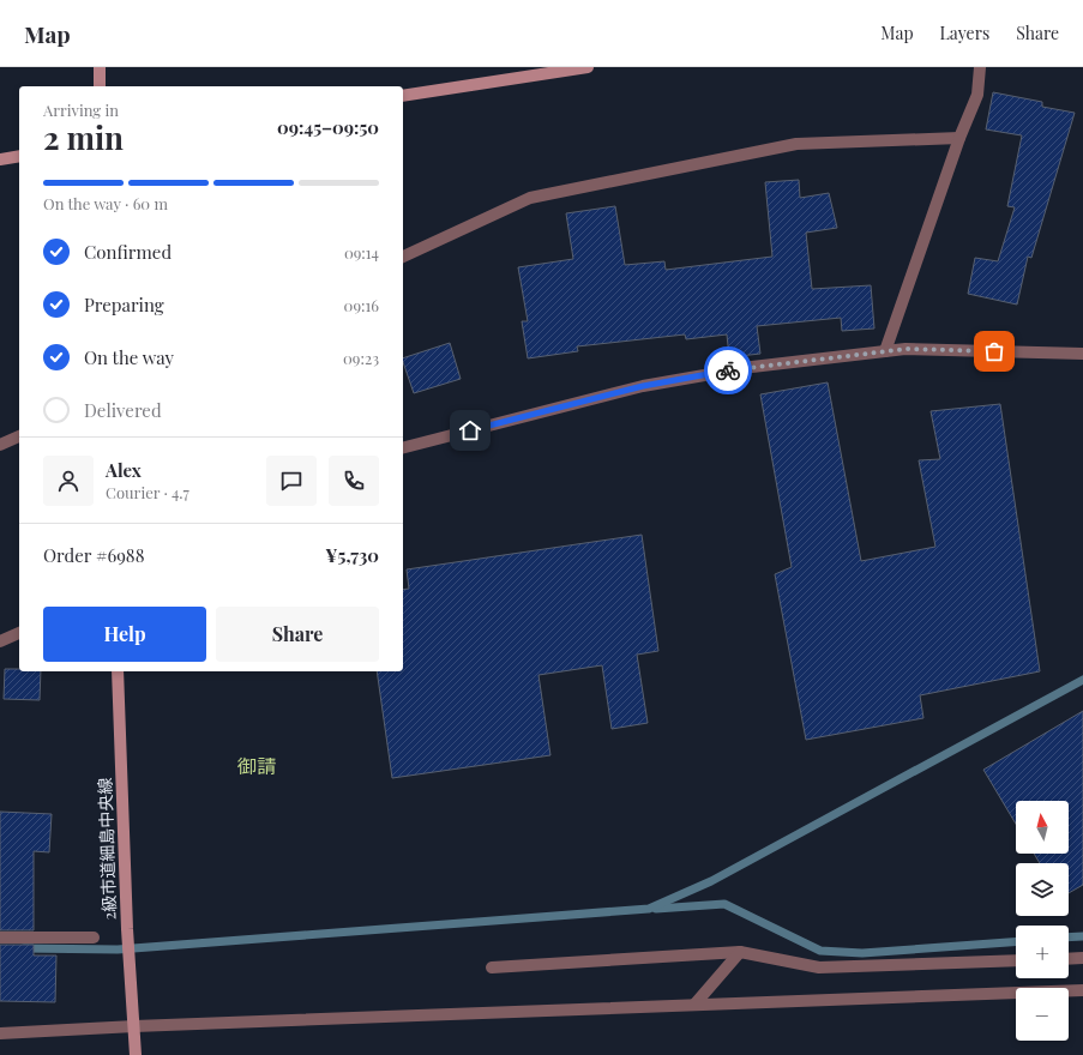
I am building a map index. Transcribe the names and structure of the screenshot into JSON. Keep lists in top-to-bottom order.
{
  "streets": {
    "street": ["2級市道細島中央線"]
  },
  "districts": ["御請"],
  "north": "top",
  "page": {
    "header": "Map",
    "nav": ["Map", "Layers", "Share"],
    "heading": ["2 min", "Arriving in", "09:45–09:50"],
    "panel": [
      "Alex",
      "Courier · 4.7",
      "Order #6988",
      "¥5,730"
    ],
    "bar": "On the way · 60 m",
    "list": [
      ["Confirmed", "09:14"],
      ["Preparing", "09:16"],
      ["On the way", "09:23"],
      "Delivered"
    ],
    "buttons": ["Help", "Share"],
    "map_buttons": ["+", "−"]
  }
}
